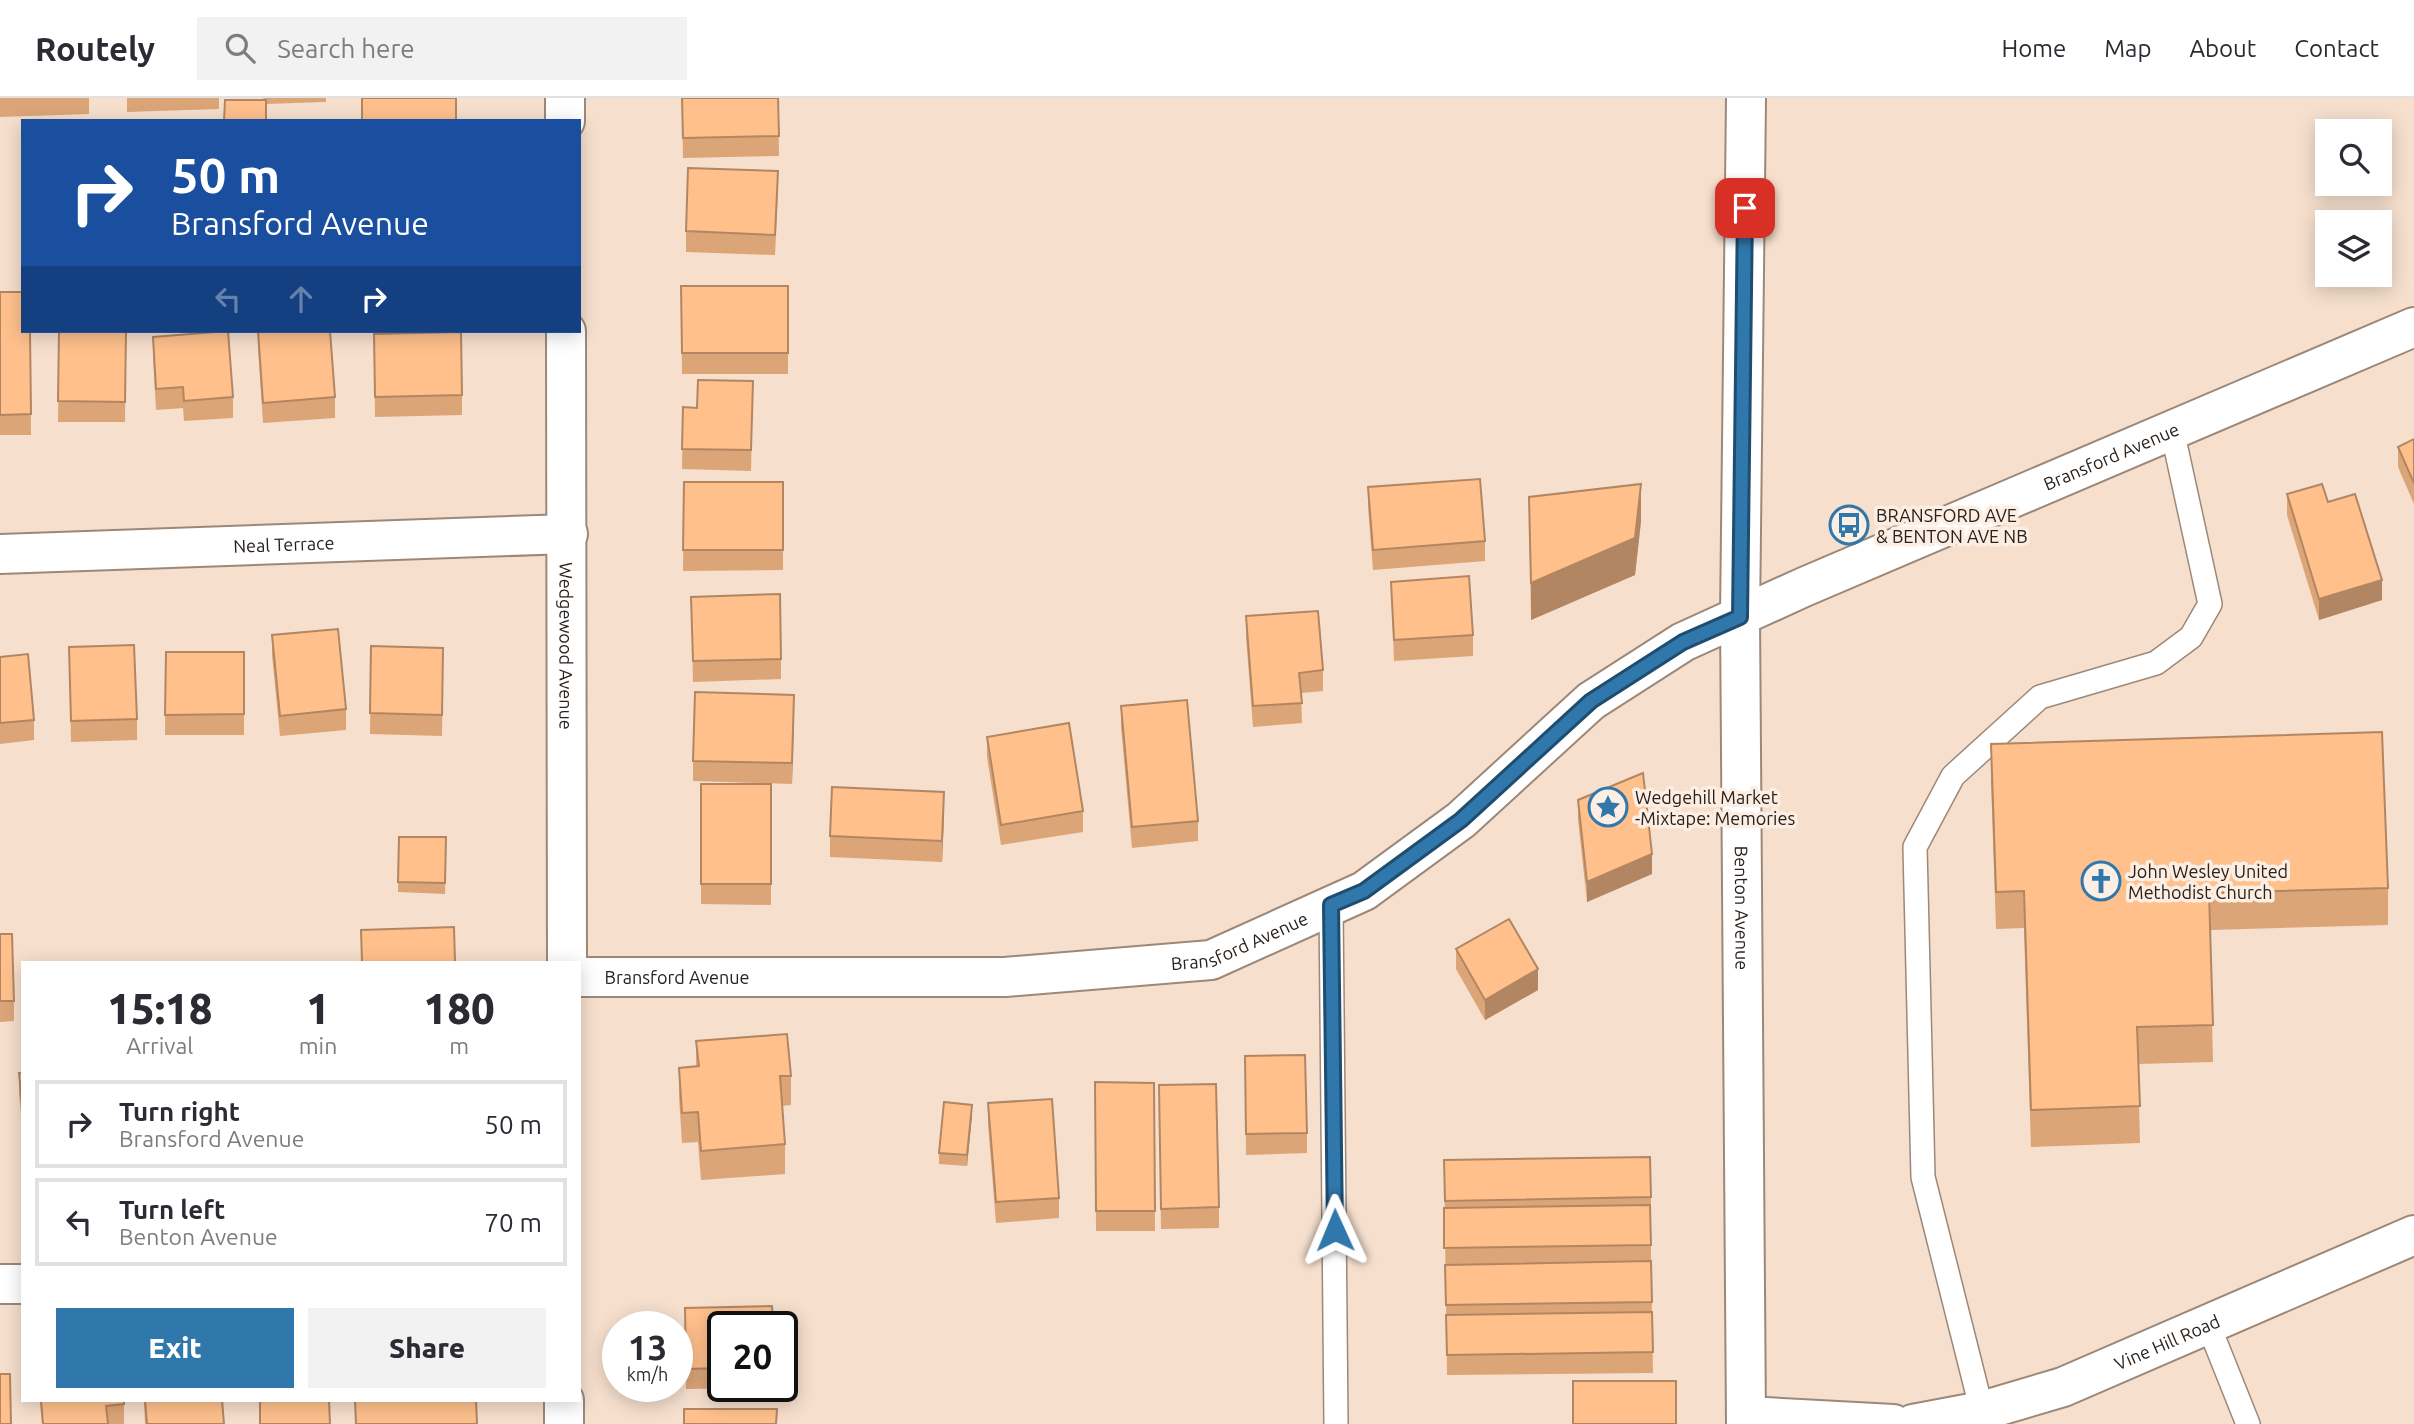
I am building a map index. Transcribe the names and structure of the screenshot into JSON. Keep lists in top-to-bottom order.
{
  "streets": {
    "main road": [
      "Bransford Avenue",
      "Neal Terrace",
      "Wedgewood Avenue",
      "Benton Avenue",
      "Vine Hill Road"
    ]
  },
  "crossings": [
    ["Bransford Avenue", "Benton Avenue"],
    ["Neal Terrace", "Wedgewood Avenue"]
  ],
  "places": {
    "bus stop": ["BRANSFORD AVE & BENTON AVE NB"],
    "place": ["Wedgehill Market -Mixtape: Memories"],
    "church": ["John Wesley United Methodist Church"]
  },
  "page": {
    "header": "Routely",
    "search": "Search here",
    "nav": [
      "Home",
      "Map",
      "About",
      "Contact"
    ],
    "turn": ["50 m", "Bransford Avenue"],
    "eta": [
      "15:18",
      "Arrival",
      "1",
      "min",
      "180",
      "m"
    ],
    "list": [
      {
        "name": "Turn right",
        "note": "Bransford Avenue",
        "value": "50 m"
      },
      {
        "name": "Turn left",
        "note": "Benton Avenue",
        "value": "70 m"
      }
    ],
    "buttons": ["Exit", "Share"],
    "speed": "13 km/h",
    "limit": "20"
  }
}
